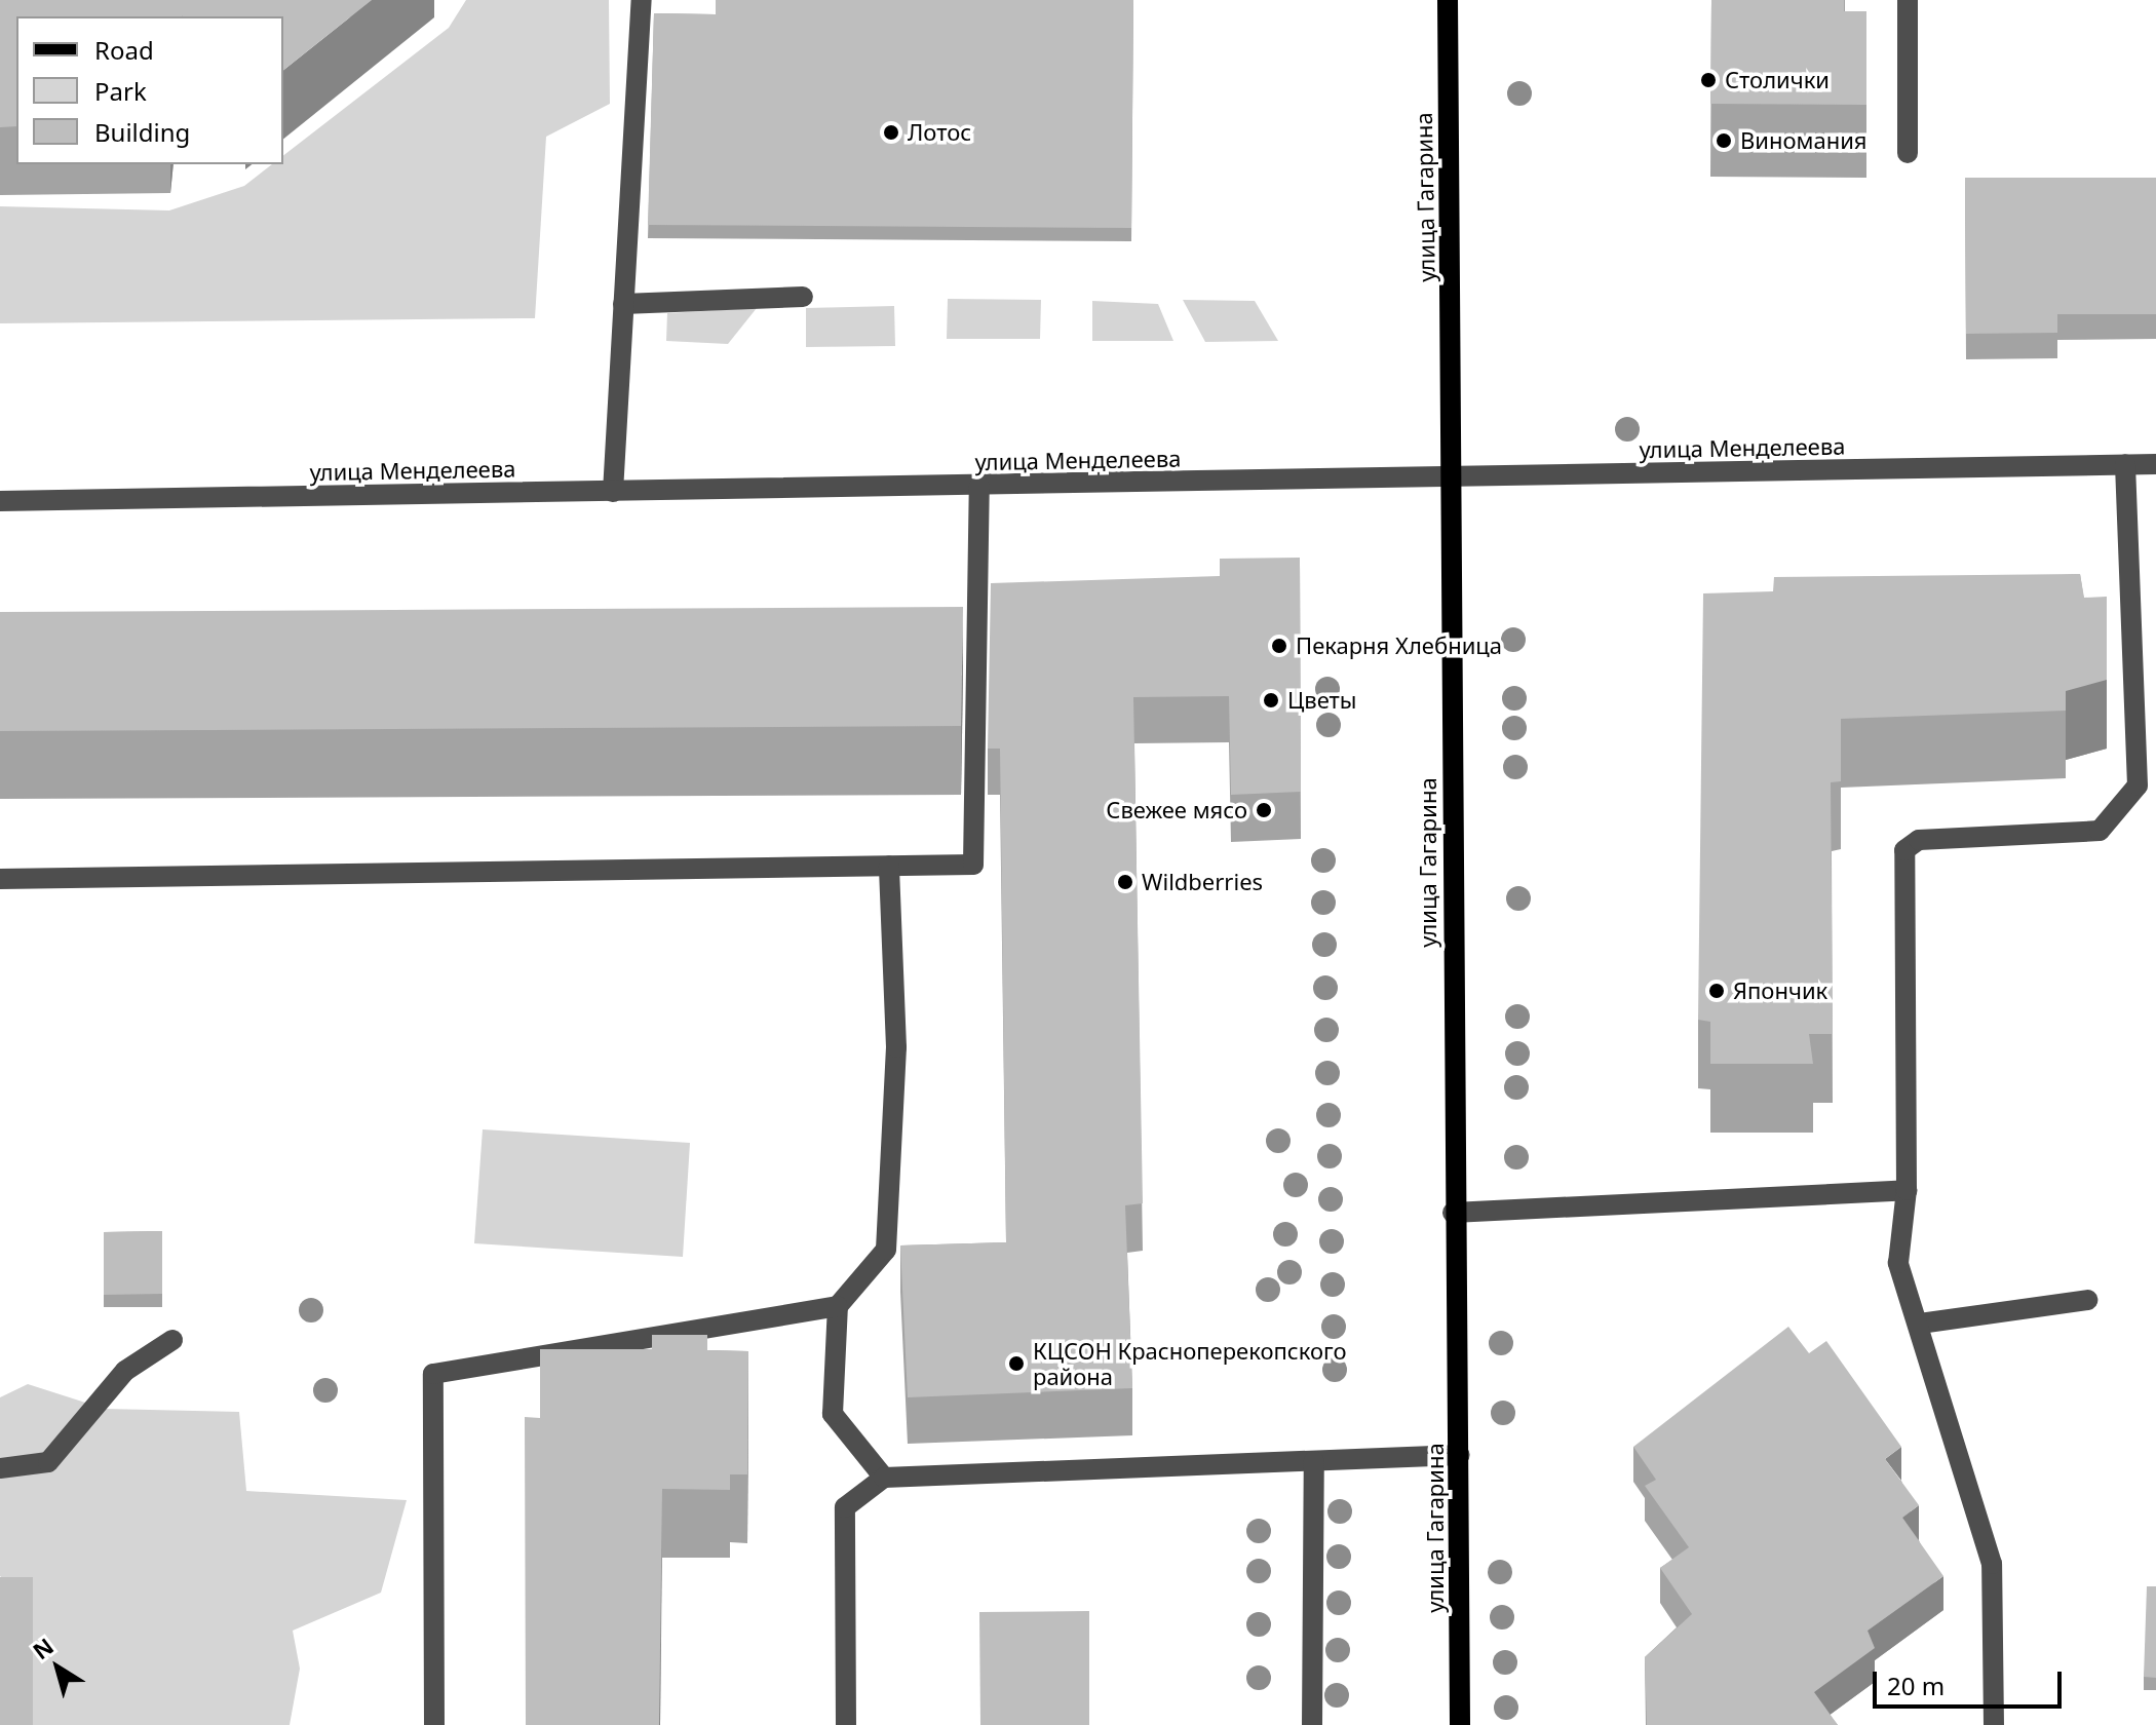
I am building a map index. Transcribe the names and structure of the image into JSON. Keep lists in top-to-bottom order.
{
  "streets": {
    "main road": ["улица Гагарина"],
    "street": ["улица Менделеева"]
  },
  "crossings": [
    ["улица Гагарина", "улица Менделеева"]
  ],
  "places": [
    "Столички",
    "Лотос",
    "Виномания",
    "Пекарня Хлебница",
    "Цветы",
    "Свежее мясо",
    "Wildberries",
    "Япончик",
    "КЦСОН Красноперекопского района"
  ],
  "legend": ["Road", "Park", "Building"],
  "scale_bar": "20 m",
  "north": "top left"
}
